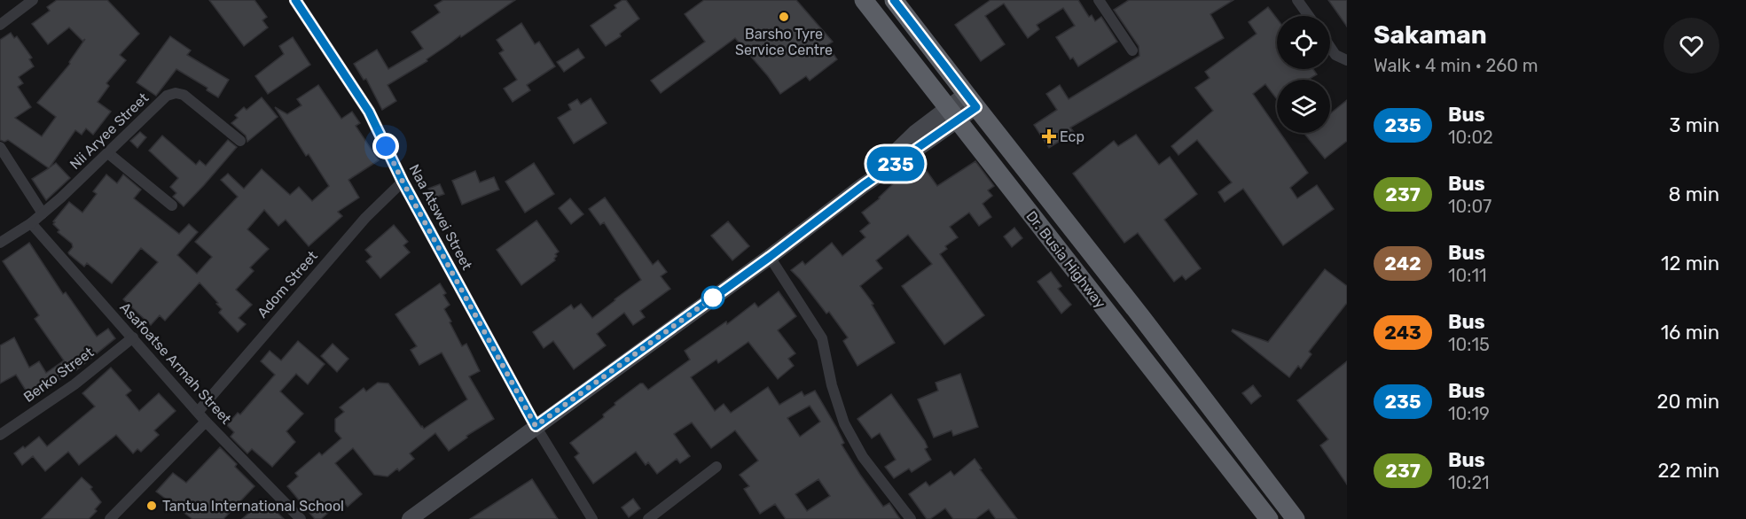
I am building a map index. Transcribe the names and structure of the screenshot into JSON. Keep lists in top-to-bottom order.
{
  "streets": {
    "highway": ["Dr. Busia Highway"],
    "street": [
      "Nii Aryee Street",
      "Naa Atswei Street",
      "Adom Street",
      "Asafoatse Armah Street",
      "Berko Street"
    ]
  },
  "crossings": [
    ["Nii Aryee Street", "Asafoatse Armah Street"],
    ["Naa Atswei Street", "Adom Street"],
    ["Adom Street", "Asafoatse Armah Street"],
    ["Asafoatse Armah Street", "Berko Street"]
  ],
  "places": {
    "other": ["Barsho Tyre Service Centre", "Tantua International School"],
    "health": ["Ecp"]
  },
  "lines": ["bus line 235"],
  "page": {
    "on_map": "235",
    "heading": ["Sakaman", "Walk · 4 min · 260 m"],
    "list": [
      {
        "mark": "235",
        "name": "Bus",
        "note": "10:02",
        "value": "3 min"
      },
      {
        "mark": "237",
        "name": "Bus",
        "note": "10:07",
        "value": "8 min"
      },
      {
        "mark": "242",
        "name": "Bus",
        "note": "10:11",
        "value": "12 min"
      },
      {
        "mark": "243",
        "name": "Bus",
        "note": "10:15",
        "value": "16 min"
      },
      {
        "mark": "235",
        "name": "Bus",
        "note": "10:19",
        "value": "20 min"
      },
      {
        "mark": "237",
        "name": "Bus",
        "note": "10:21",
        "value": "22 min"
      }
    ]
  }
}
